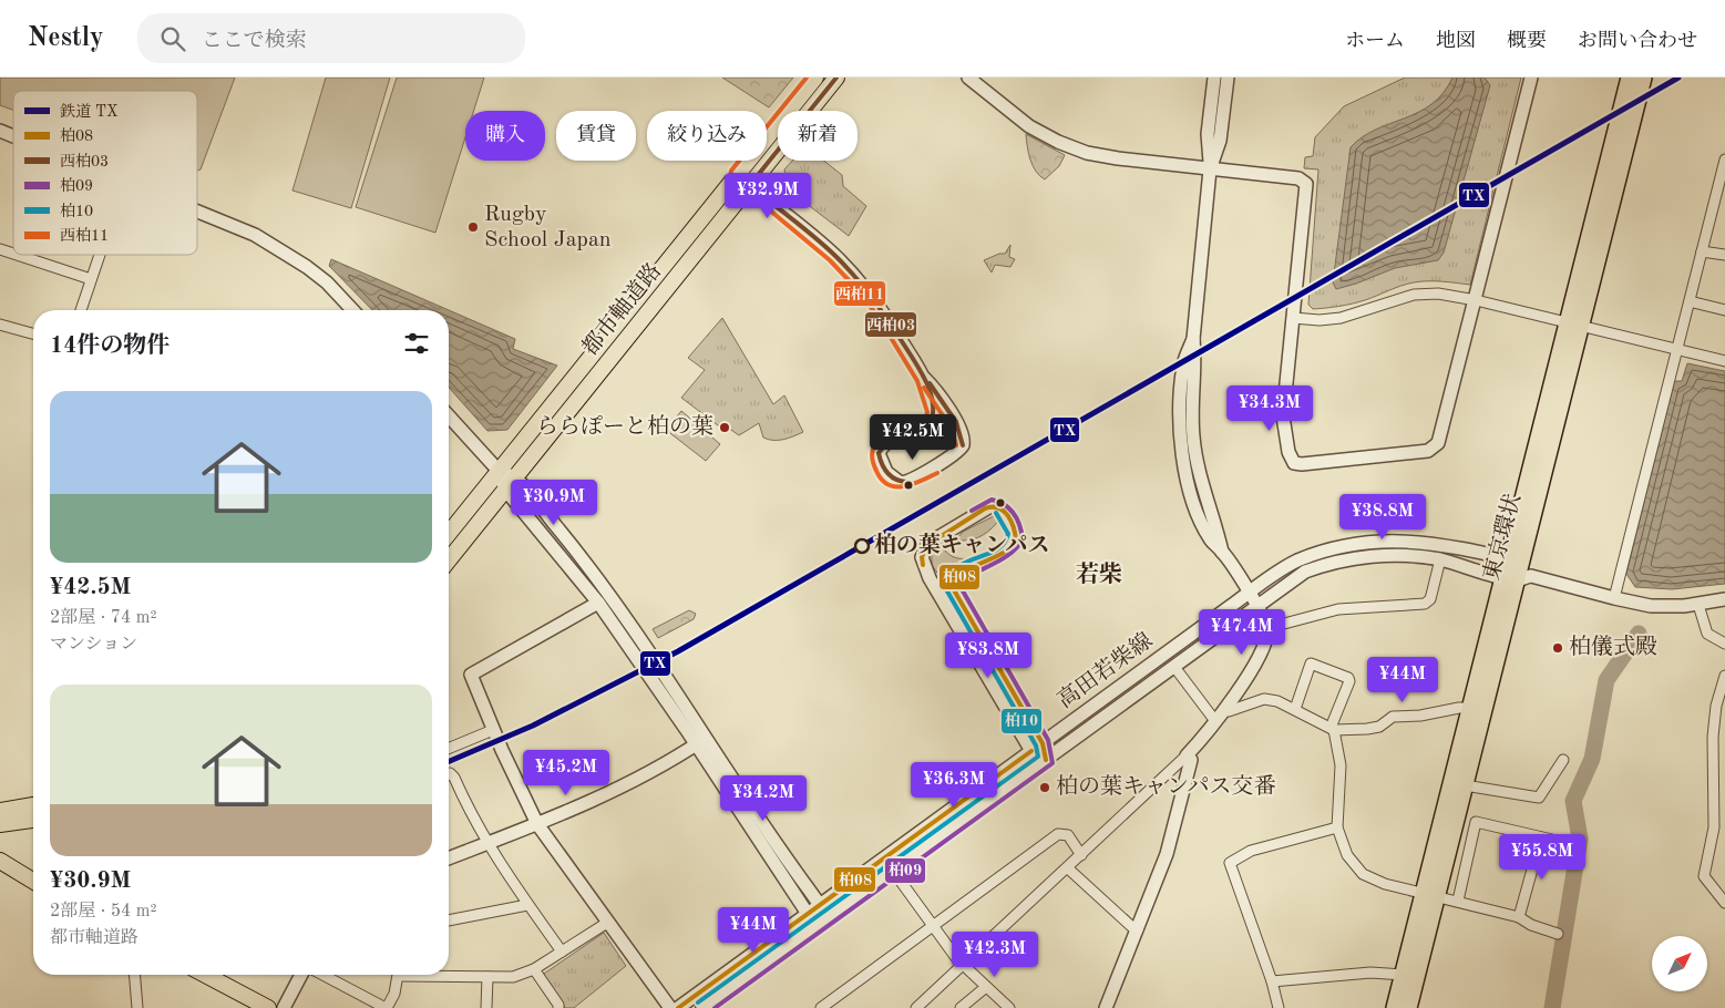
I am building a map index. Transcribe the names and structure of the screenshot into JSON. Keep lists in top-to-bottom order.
{
  "streets": {
    "highway": ["東京環状"],
    "main road": ["都市軸道路"],
    "street": ["高田若柴線"]
  },
  "crossings": [
    ["東京環状", "高田若柴線"]
  ],
  "districts": ["若柴"],
  "places": [
    "Rugby School Japan",
    "ららぽーと柏の葉",
    "柏の葉キャンパス",
    "柏儀式殿",
    "柏の葉キャンパス交番"
  ],
  "lines": [
    "rail line TX",
    "transit line 西柏03",
    "transit line 西柏11",
    "transit line 柏09",
    "transit line 柏08",
    "transit line 柏10"
  ],
  "legend": [
    "鉄道 TX",
    "柏08",
    "西柏03",
    "柏09",
    "柏10",
    "西柏11"
  ],
  "north": "top right",
  "page": {
    "header": "Nestly",
    "search": "ここで検索",
    "nav": [
      "ホーム",
      "地図",
      "概要",
      "お問い合わせ"
    ],
    "chip": [
      "購入",
      "賃貸",
      "絞り込み",
      "新着"
    ],
    "price": [
      "¥32.9M",
      "¥34.3M",
      "¥42.5M",
      "¥30.9M",
      "¥38.8M",
      "¥47.4M",
      "¥83.8M",
      "¥44M",
      "¥45.2M",
      "¥36.3M",
      "¥34.2M",
      "¥55.8M",
      "¥44M",
      "¥42.3M"
    ],
    "heading": "14件の物件",
    "list": [
      {
        "name": "¥42.5M",
        "note": "2部屋 · 74 m² · マンション"
      },
      {
        "name": "¥30.9M",
        "note": "2部屋 · 54 m² · 都市軸道路"
      }
    ]
  }
}
